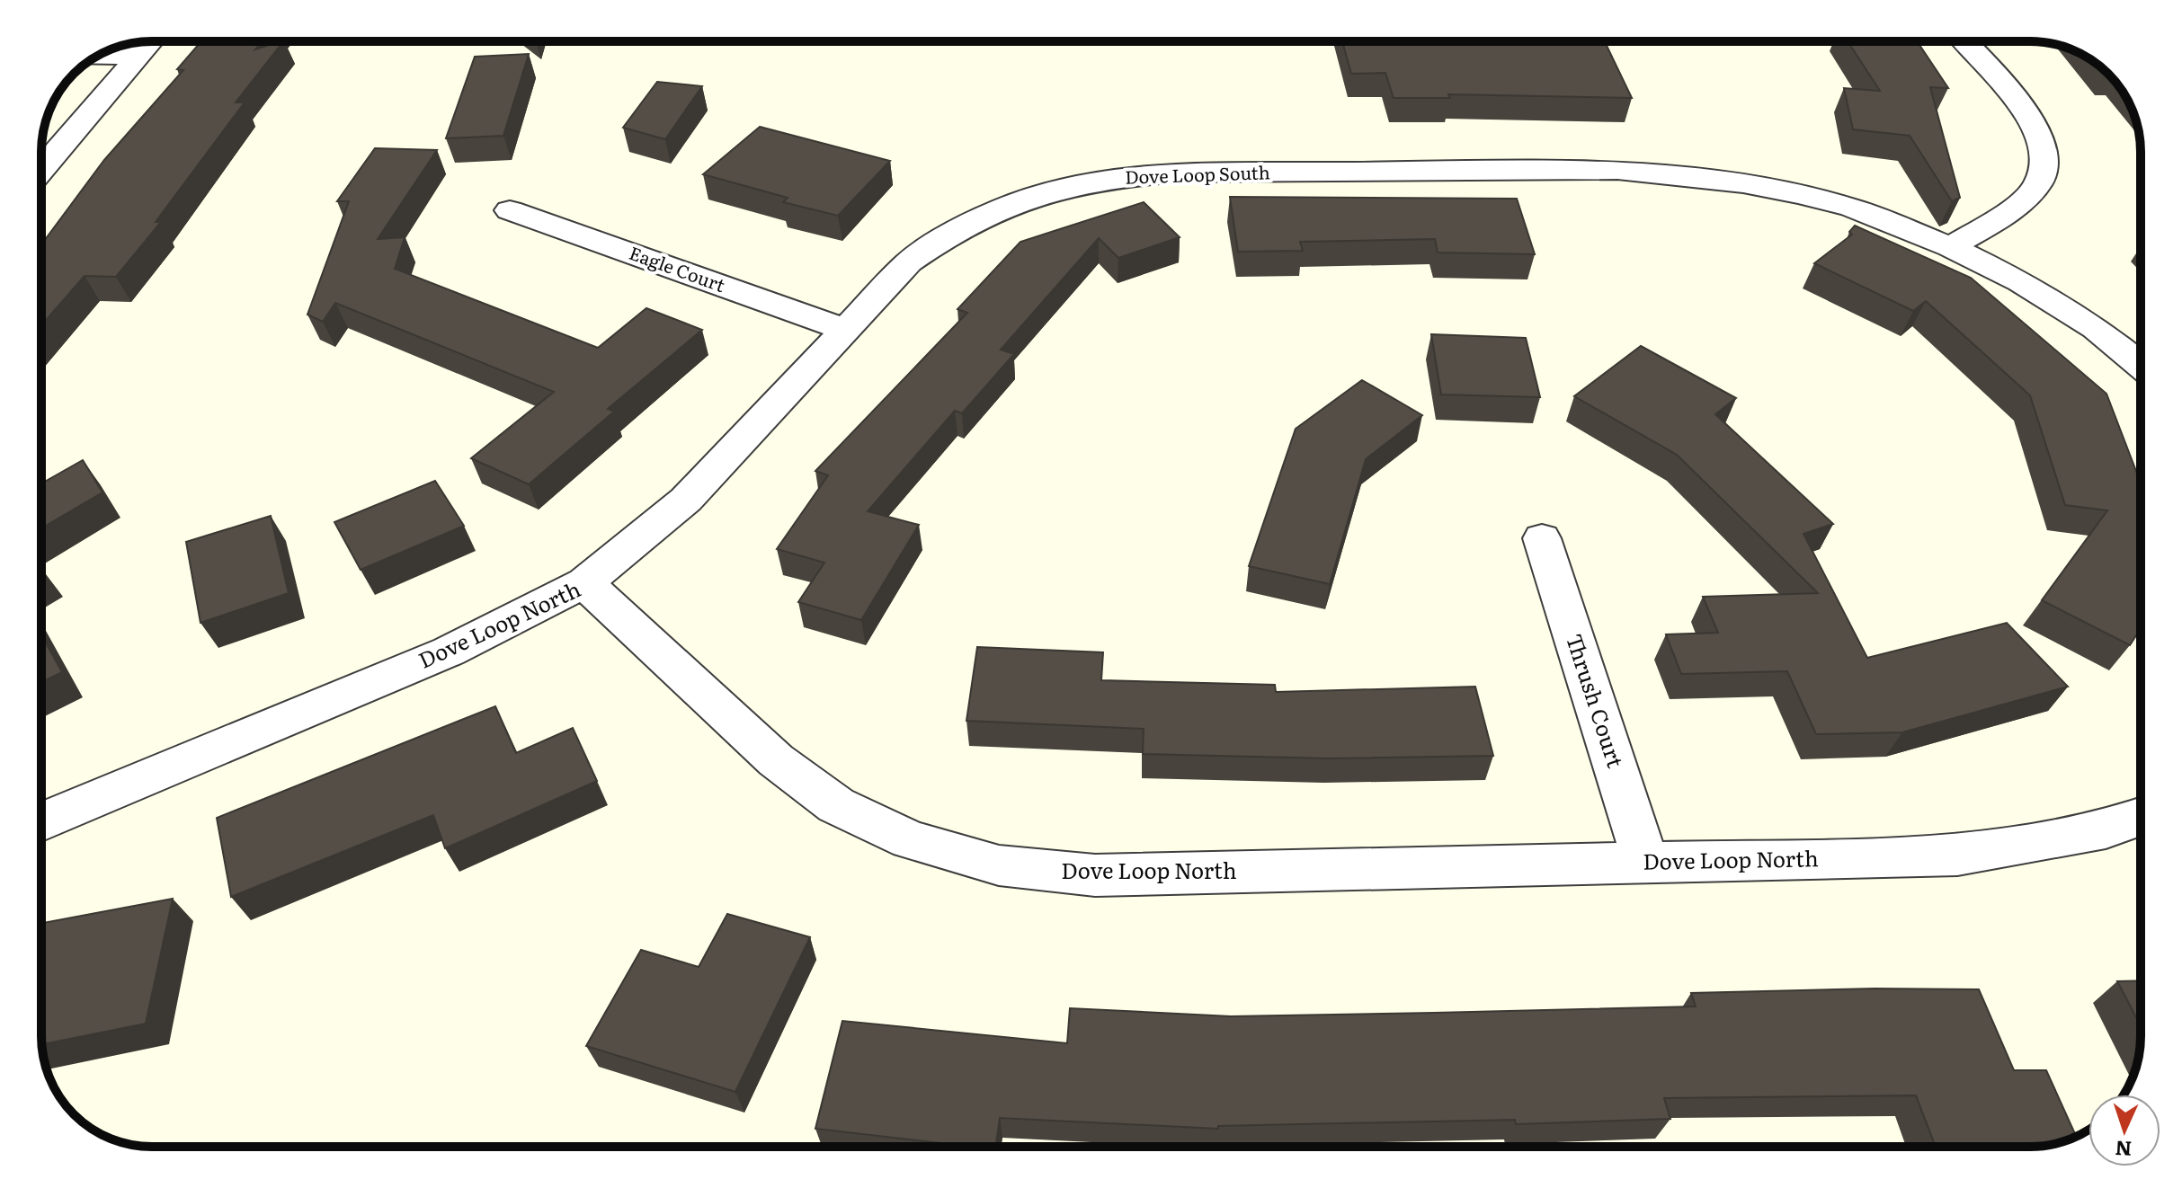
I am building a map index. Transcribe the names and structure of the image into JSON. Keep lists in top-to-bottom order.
{
  "streets": {
    "street": [
      "Dove Loop South",
      "Eagle Court",
      "Dove Loop North",
      "Thrush Court"
    ]
  },
  "crossings": [
    ["Dove Loop South", "Eagle Court"],
    ["Dove Loop South", "Dove Loop North"],
    ["Dove Loop North", "Thrush Court"]
  ],
  "north": "bottom"
}
